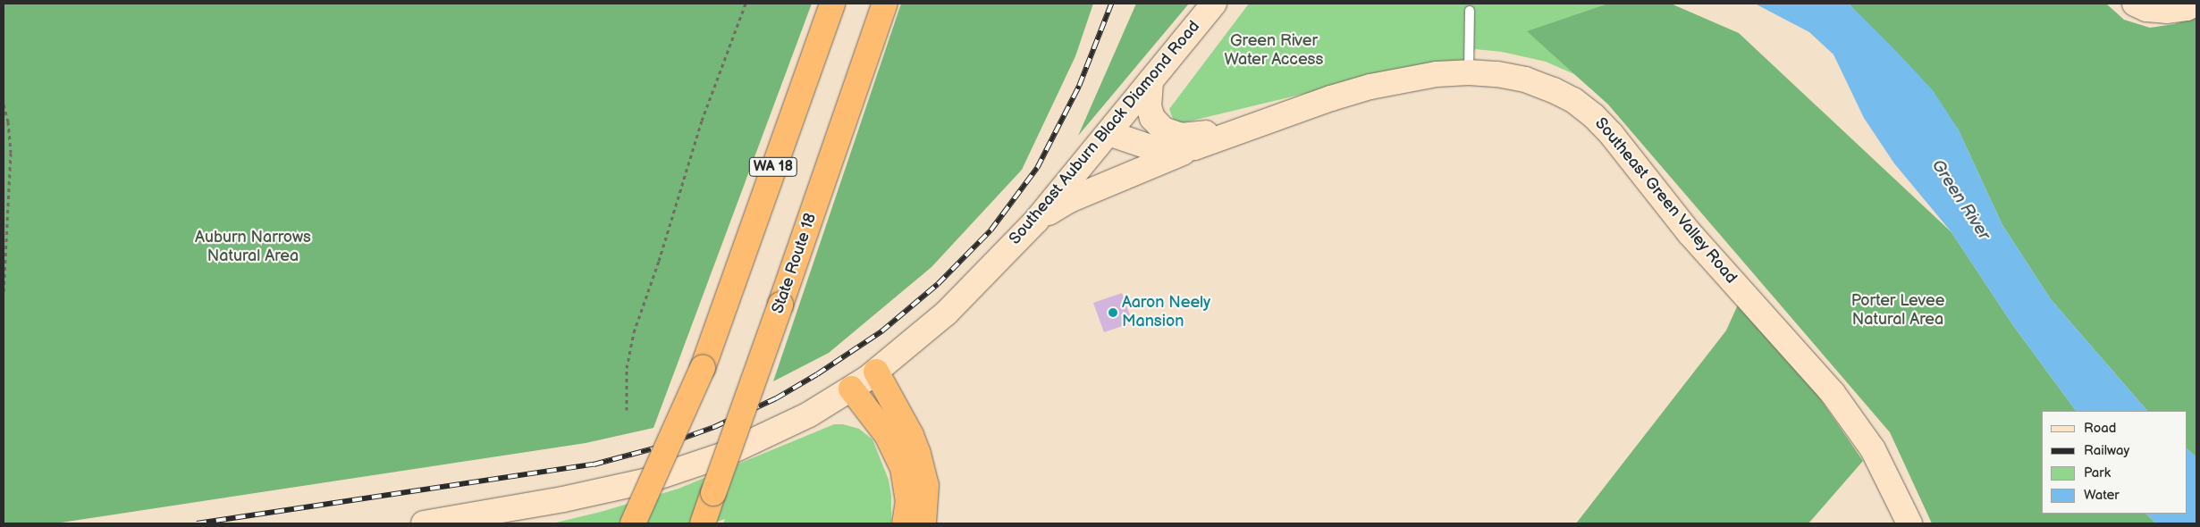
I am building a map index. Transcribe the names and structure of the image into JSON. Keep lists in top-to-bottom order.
{
  "streets": {
    "highway": ["WA 18", "State Route 18"],
    "street": ["Southeast Auburn Black Diamond Road", "Southeast Green Valley Road"]
  },
  "crossings": [
    ["Southeast Auburn Black Diamond Road", "Southeast Green Valley Road"]
  ],
  "water": ["Green River"],
  "parks": ["Green River Water Access", "Auburn Narrows Natural Area", "Porter Levee Natural Area"],
  "places": ["Aaron Neely Mansion"],
  "legend": [
    "Road",
    "Railway",
    "Park",
    "Water"
  ]
}
